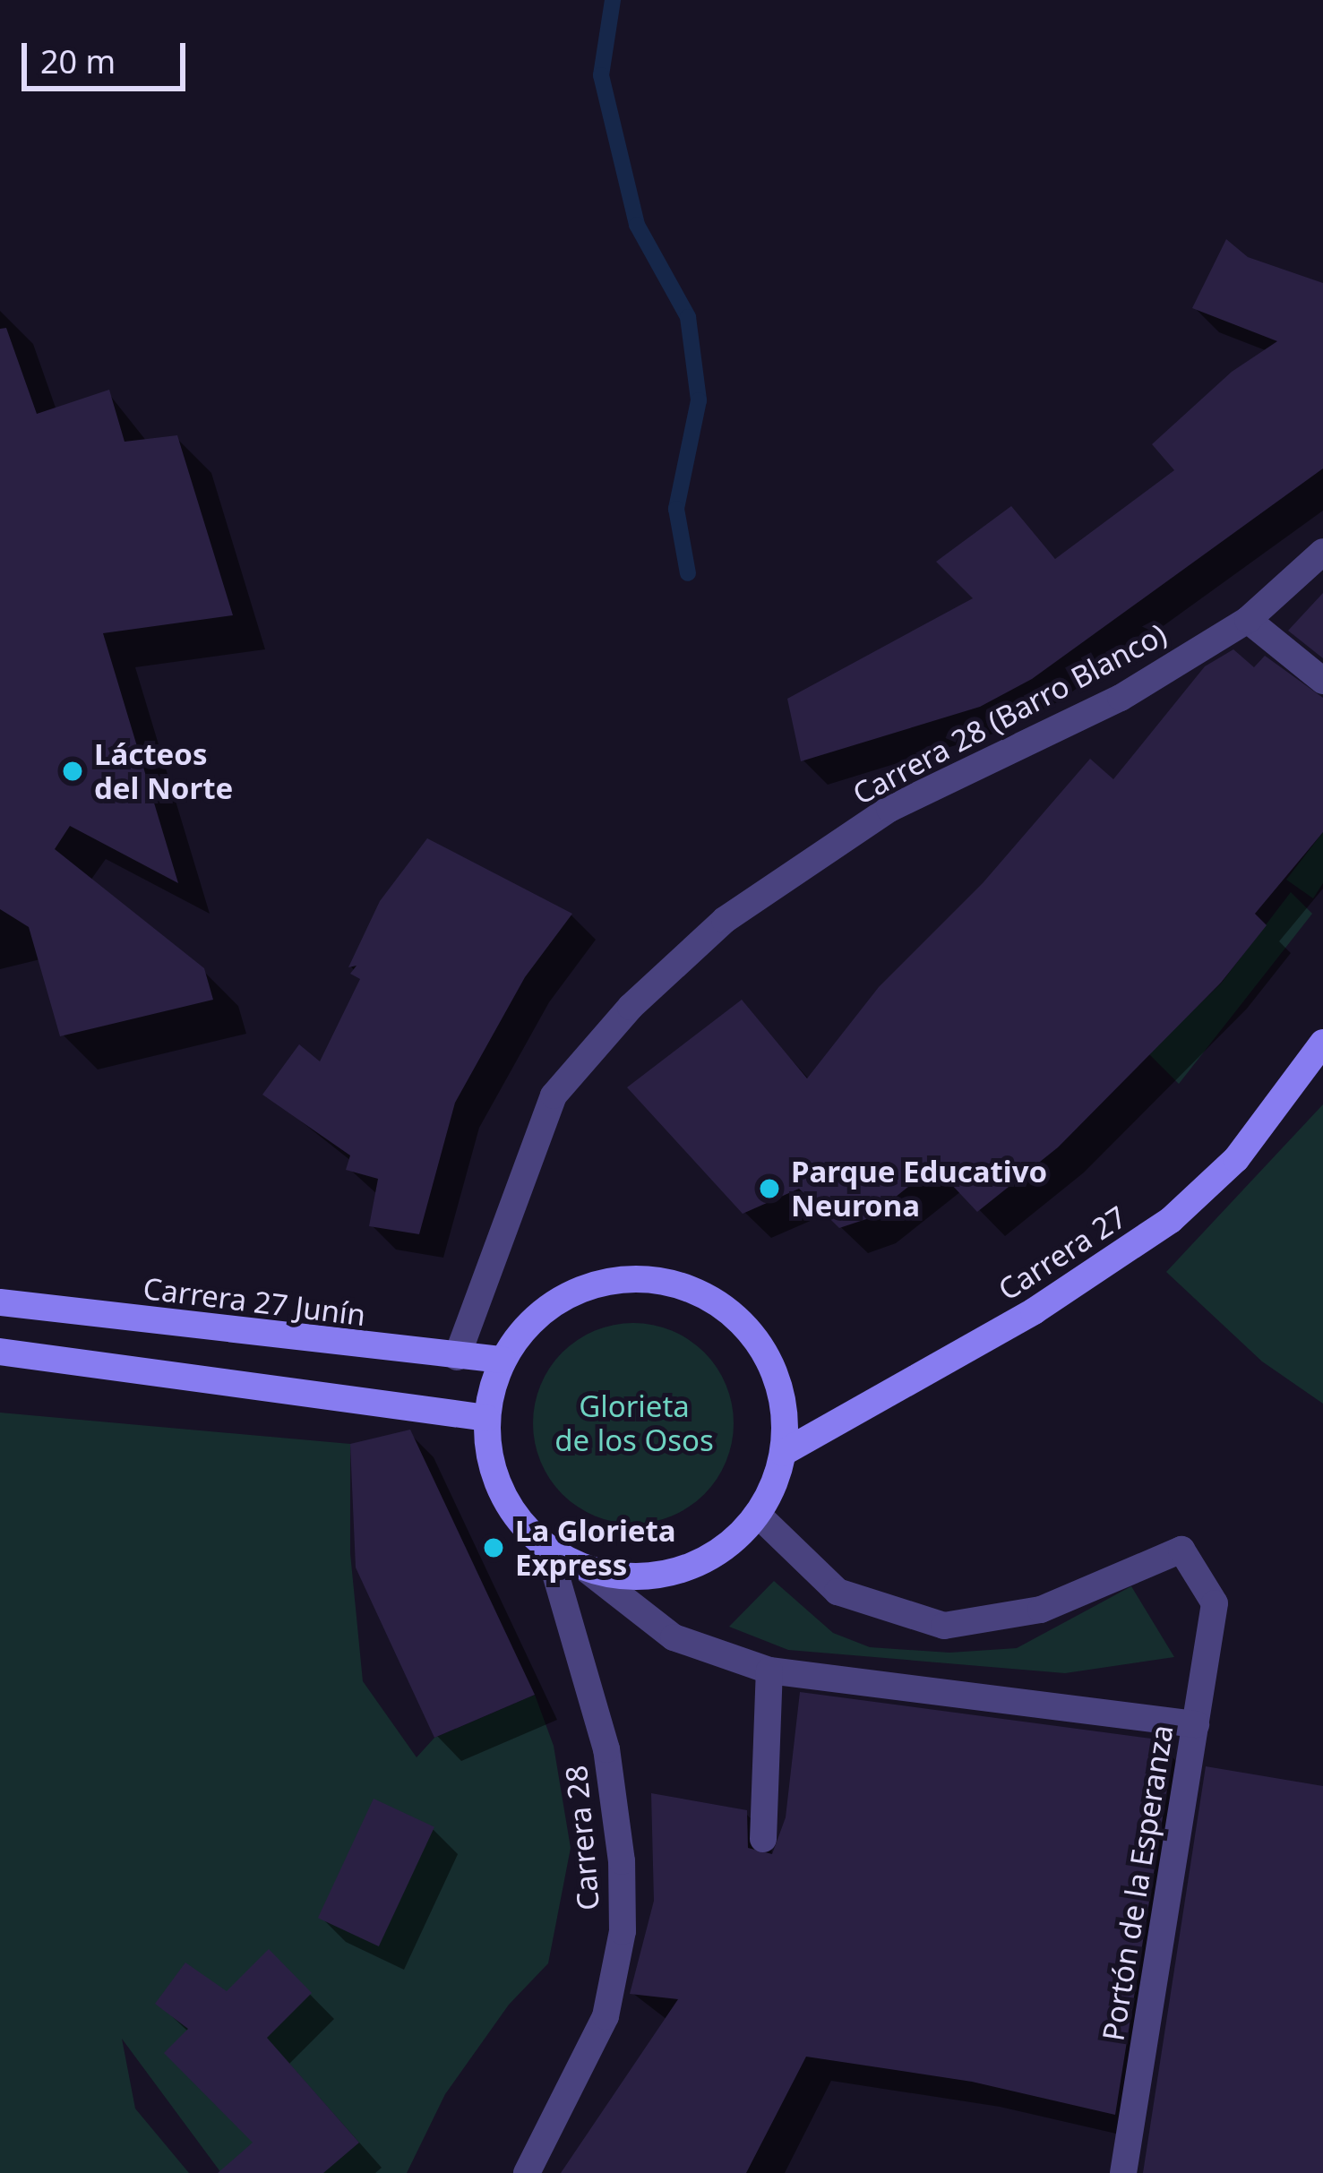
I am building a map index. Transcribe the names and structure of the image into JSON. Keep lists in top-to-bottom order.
{
  "streets": {
    "main road": ["Carrera 27", "Carrera 27 Junín"],
    "street": ["Carrera 28 (Barro Blanco)", "Carrera 28", "Portón de la Esperanza"]
  },
  "crossings": [
    ["Carrera 28 (Barro Blanco)", "Carrera 27 Junín"],
    ["Carrera 27", "Carrera 27 Junín"],
    ["Carrera 27", "Carrera 28"],
    ["Carrera 27", "Portón de la Esperanza"],
    ["Carrera 27 Junín", "Carrera 28"],
    ["Carrera 27 Junín", "Portón de la Esperanza"],
    ["Carrera 28", "Portón de la Esperanza"]
  ],
  "parks": ["Glorieta de los Osos"],
  "places": ["Lácteos del Norte", "Parque Educativo Neurona", "La Glorieta Express"],
  "scale_bar": "20 m"
}
